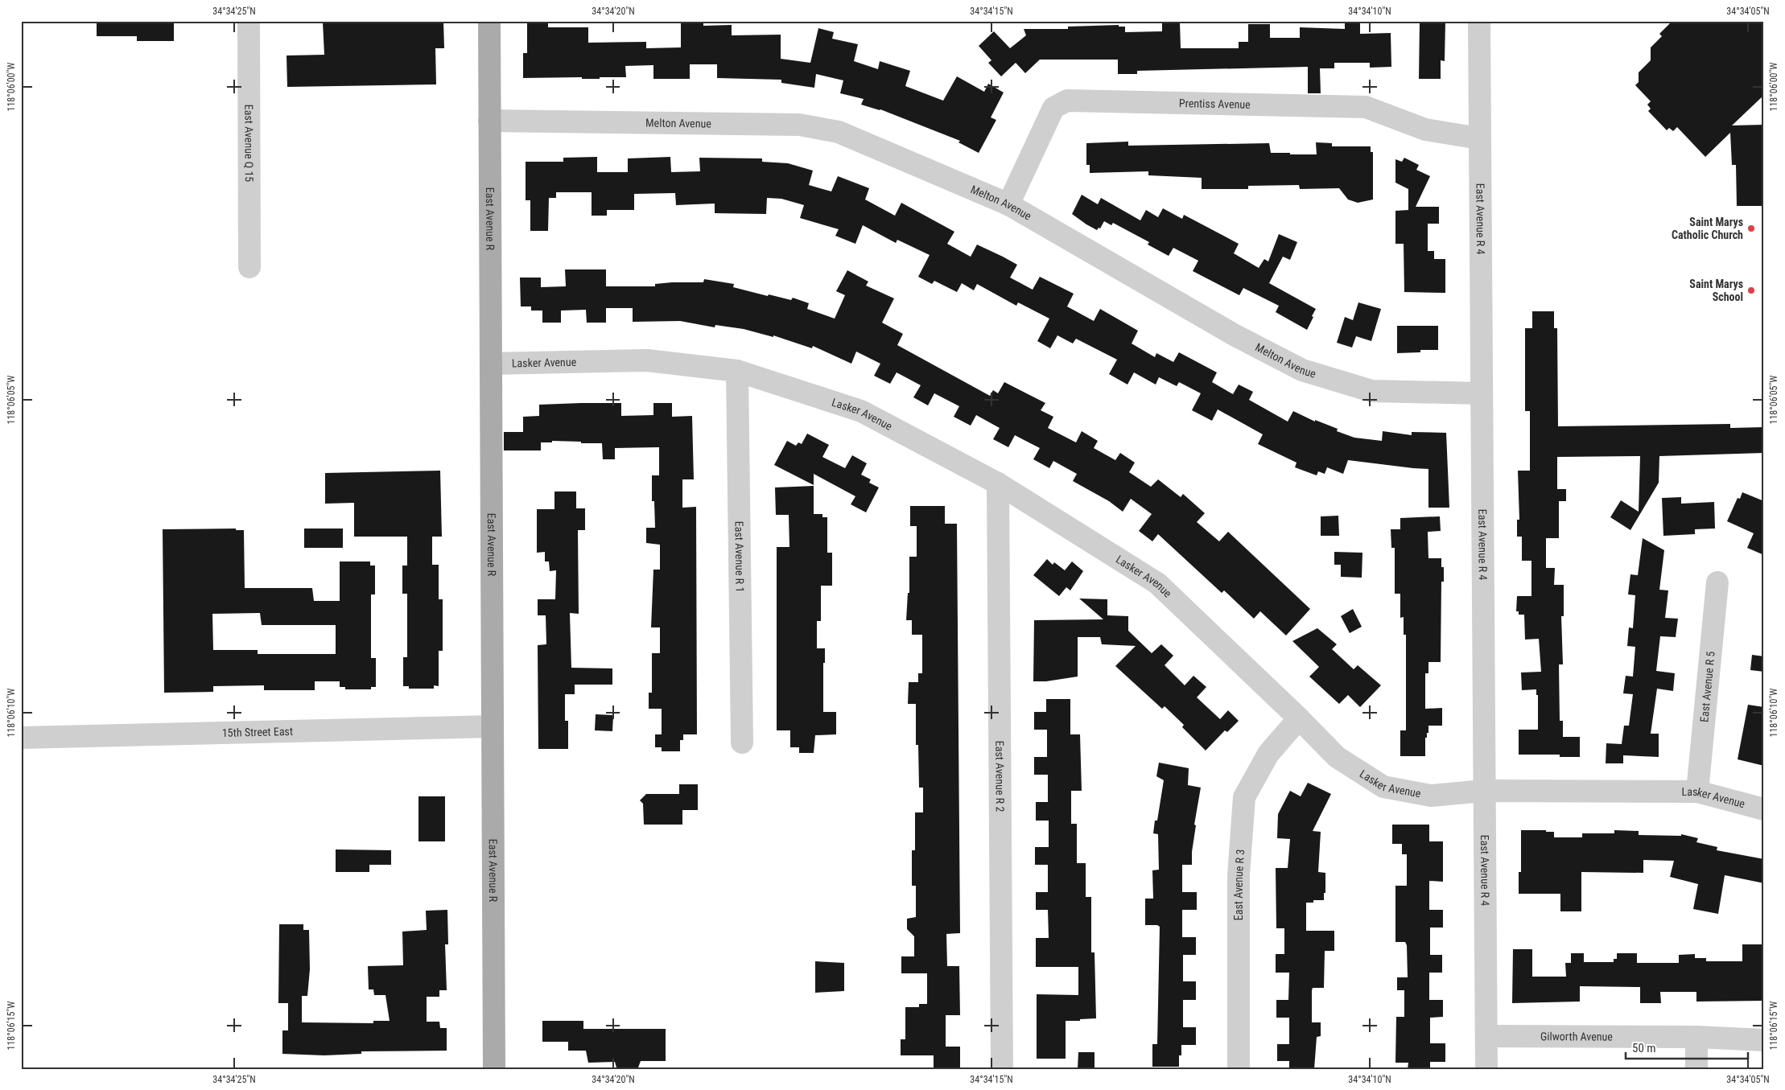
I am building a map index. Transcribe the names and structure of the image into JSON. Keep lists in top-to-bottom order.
{
  "streets": {
    "main road": ["East Avenue R"],
    "street": [
      "Prentiss Avenue",
      "Melton Avenue",
      "East Avenue Q 15",
      "East Avenue R 4",
      "Lasker Avenue",
      "East Avenue R 1",
      "East Avenue R 5",
      "15th Street East",
      "East Avenue R 2",
      "East Avenue R 3",
      "Gilworth Avenue"
    ]
  },
  "crossings": [
    ["Prentiss Avenue", "Melton Avenue"],
    ["Prentiss Avenue", "East Avenue R 4"],
    ["Melton Avenue", "East Avenue R"],
    ["Melton Avenue", "East Avenue R 4"],
    ["East Avenue R", "Lasker Avenue"],
    ["East Avenue R", "15th Street East"],
    ["East Avenue R 4", "Lasker Avenue"],
    ["East Avenue R 4", "Gilworth Avenue"],
    ["Lasker Avenue", "East Avenue R 1"],
    ["Lasker Avenue", "East Avenue R 5"],
    ["Lasker Avenue", "East Avenue R 2"],
    ["Lasker Avenue", "East Avenue R 3"]
  ],
  "places": ["Saint Marys Catholic Church", "Saint Marys School"],
  "scale_bar": "50 m",
  "coordinates": [
    "34°34'25\"N",
    "34°34'20\"N",
    "34°34'15\"N",
    "34°34'10\"N",
    "34°34'05\"N",
    "118°06'00\"W",
    "118°06'05\"W",
    "118°06'10\"W",
    "118°06'15\"W"
  ]
}
